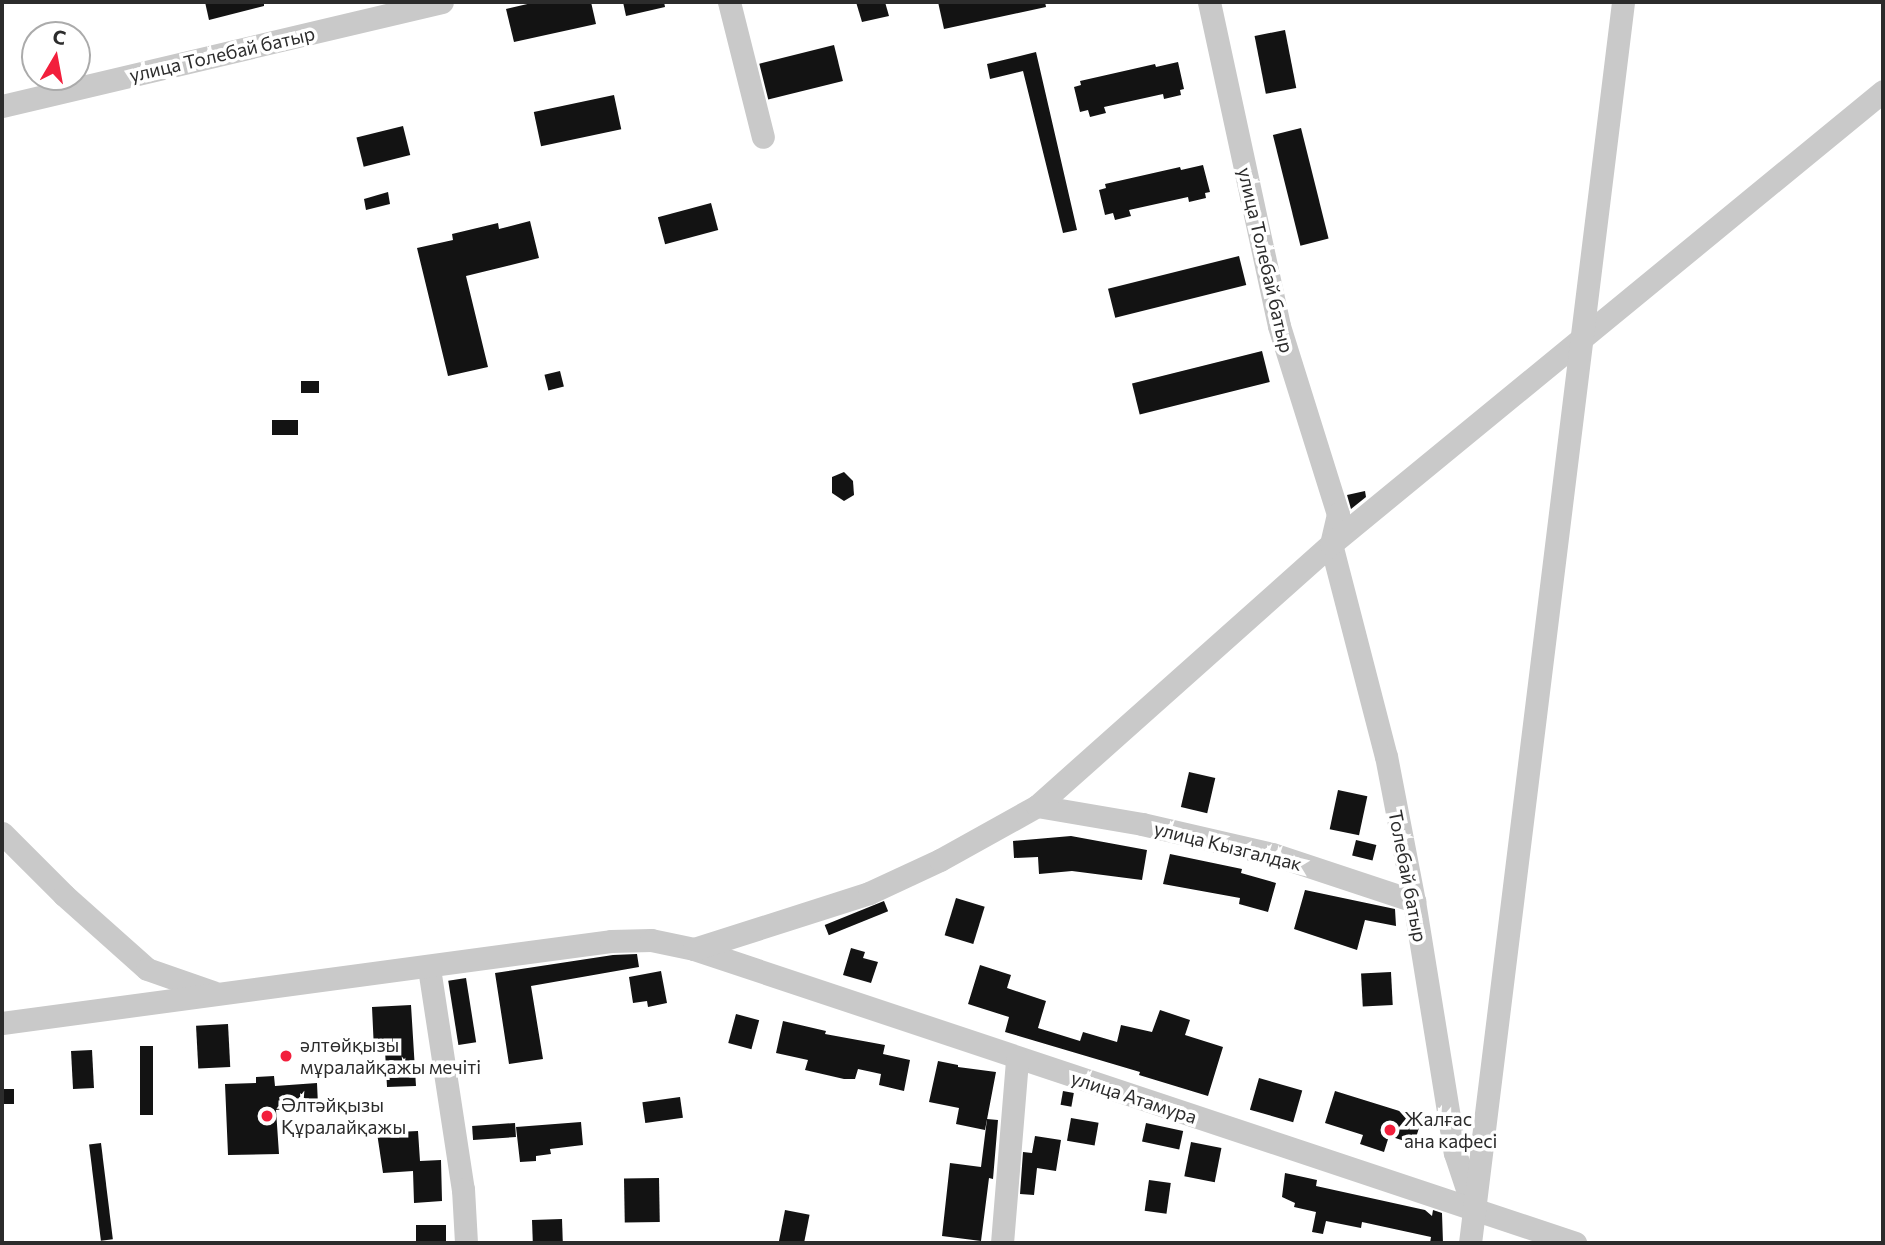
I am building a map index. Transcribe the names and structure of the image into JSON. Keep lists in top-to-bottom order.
{
  "streets": {
    "street": [
      "улица Толебай батыр",
      "улица Кызгалдак",
      "Толебай батыр",
      "улица Атамура"
    ]
  },
  "crossings": [
    ["улица Толебай батыр", "Толебай батыр"],
    ["улица Кызгалдак", "Толебай батыр"],
    ["Толебай батыр", "улица Атамура"]
  ],
  "places": ["әлтөйқызы мұралайқажы мечіті", "Әлтәйқызы Құралайқажы", "Жалғас ана кафесі"],
  "north": "top"
}
